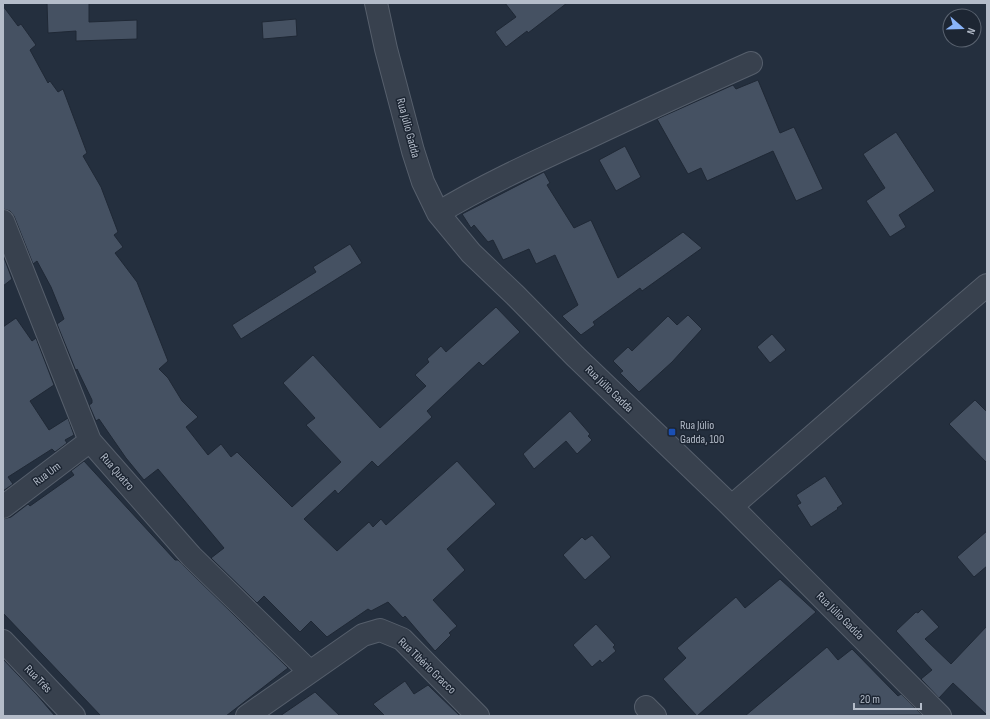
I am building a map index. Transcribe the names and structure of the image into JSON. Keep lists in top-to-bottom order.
{
  "streets": {
    "street": [
      "Rua Júlio Gadda",
      "Rua Quatro",
      "Rua Um",
      "Rua Tibério Gracco",
      "Rua Três"
    ]
  },
  "crossings": [
    ["Rua Quatro", "Rua Um"],
    ["Rua Quatro", "Rua Tibério Gracco"]
  ],
  "places": {
    "transit": ["Rua Júlio Gadda, 100"]
  },
  "scale_bar": "20 m",
  "north": "right"
}
